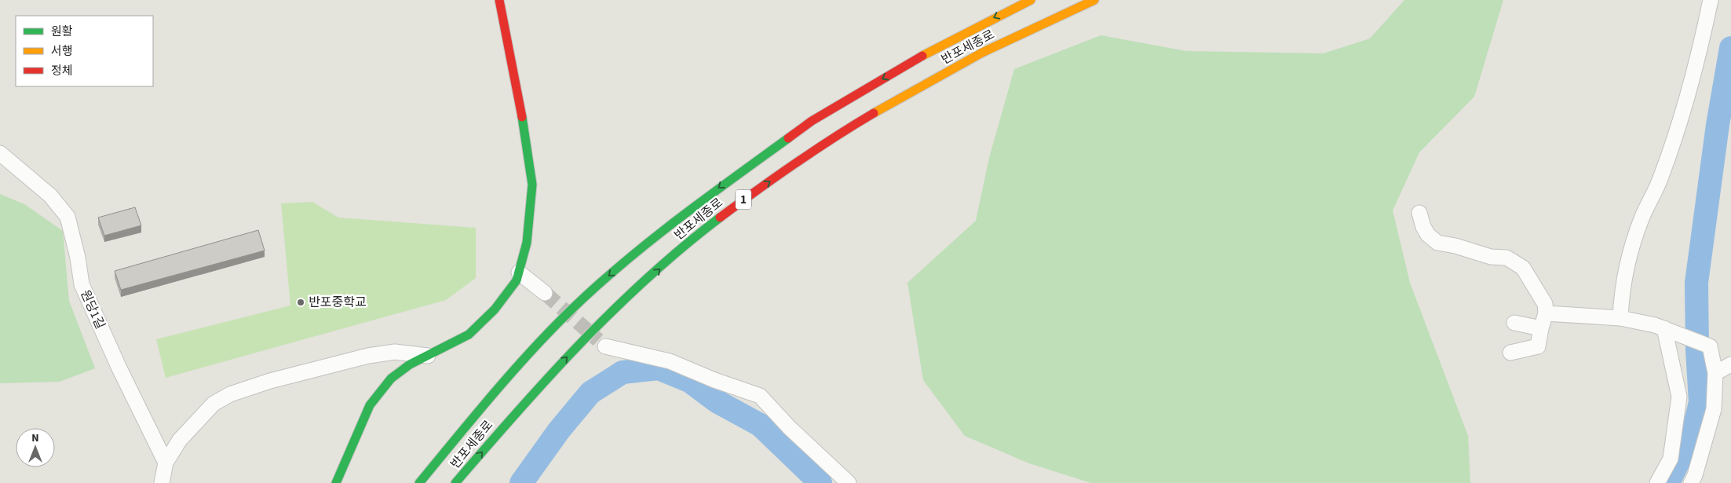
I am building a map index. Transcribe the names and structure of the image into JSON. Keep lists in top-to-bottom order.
{
  "streets": {
    "main road": ["반포세종로", "1"],
    "street": ["원당1길"]
  },
  "places": ["반포중학교"],
  "legend": ["원활", "서행", "정체"],
  "north": "top"
}
